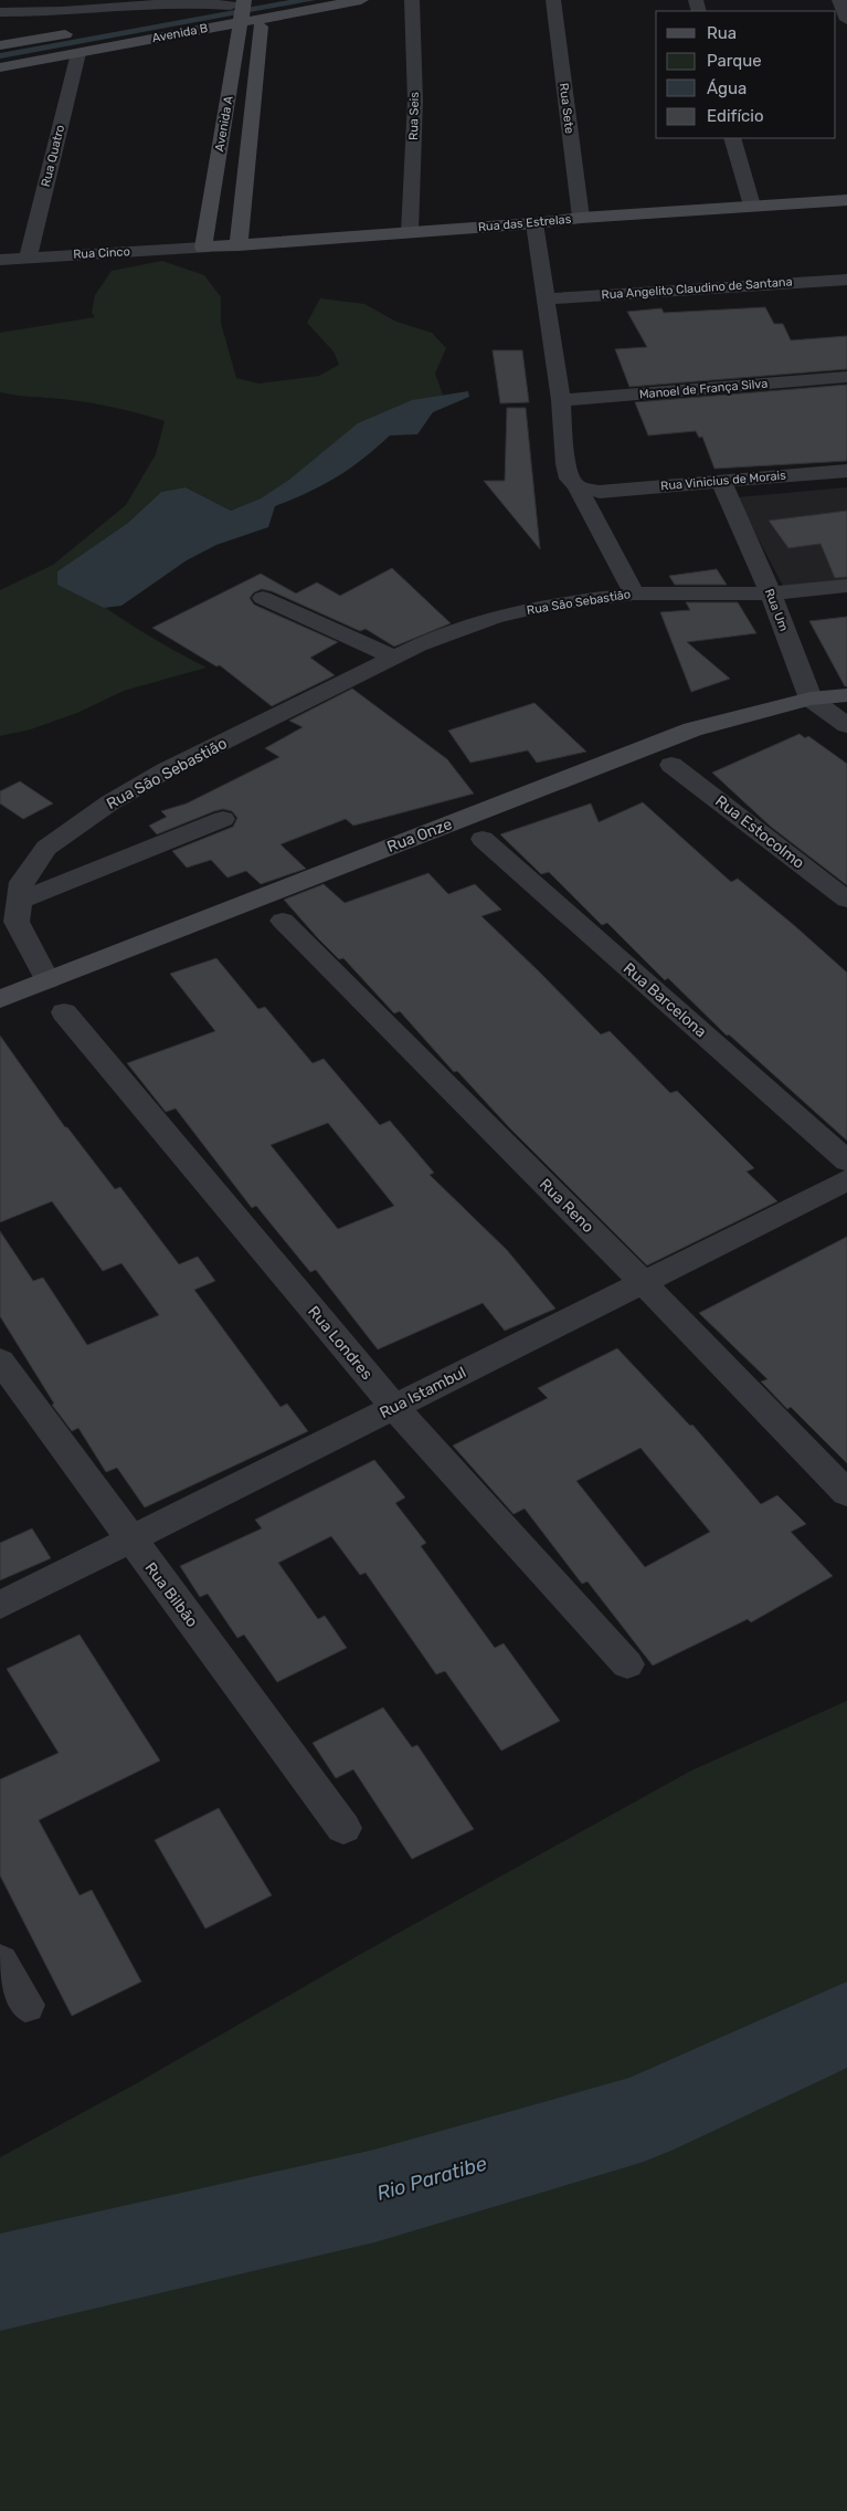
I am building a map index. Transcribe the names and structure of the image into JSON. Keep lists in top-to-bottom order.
{
  "streets": {
    "street": [
      "Avenida B",
      "Rua Sete",
      "Rua Seis",
      "Avenida A",
      "Rua Quatro",
      "Rua das Estrelas",
      "Rua Cinco",
      "Rua Angelito Claudino de Santana",
      "Manoel de França Silva",
      "Rua Vinicius de Morais",
      "Rua São Sebastião",
      "Rua Um",
      "Rua Estocolmo",
      "Rua Onze",
      "Rua Barcelona",
      "Rua Reno",
      "Rua Londres",
      "Rua Istambul",
      "Rua Bilbão"
    ]
  },
  "crossings": [
    ["Avenida B", "Avenida A"],
    ["Avenida B", "Rua Quatro"],
    ["Rua Sete", "Rua das Estrelas"],
    ["Rua Seis", "Rua das Estrelas"],
    ["Avenida A", "Rua das Estrelas"],
    ["Avenida A", "Rua Cinco"],
    ["Rua Quatro", "Rua Cinco"],
    ["Rua das Estrelas", "Rua Cinco"],
    ["Rua Vinicius de Morais", "Rua Um"],
    ["Rua São Sebastião", "Rua Um"],
    ["Rua Um", "Rua Onze"],
    ["Rua Reno", "Rua Istambul"],
    ["Rua Londres", "Rua Istambul"],
    ["Rua Istambul", "Rua Bilbão"]
  ],
  "water": ["Rio Paratibe"],
  "legend": [
    "Rua",
    "Parque",
    "Água",
    "Edifício"
  ]
}
